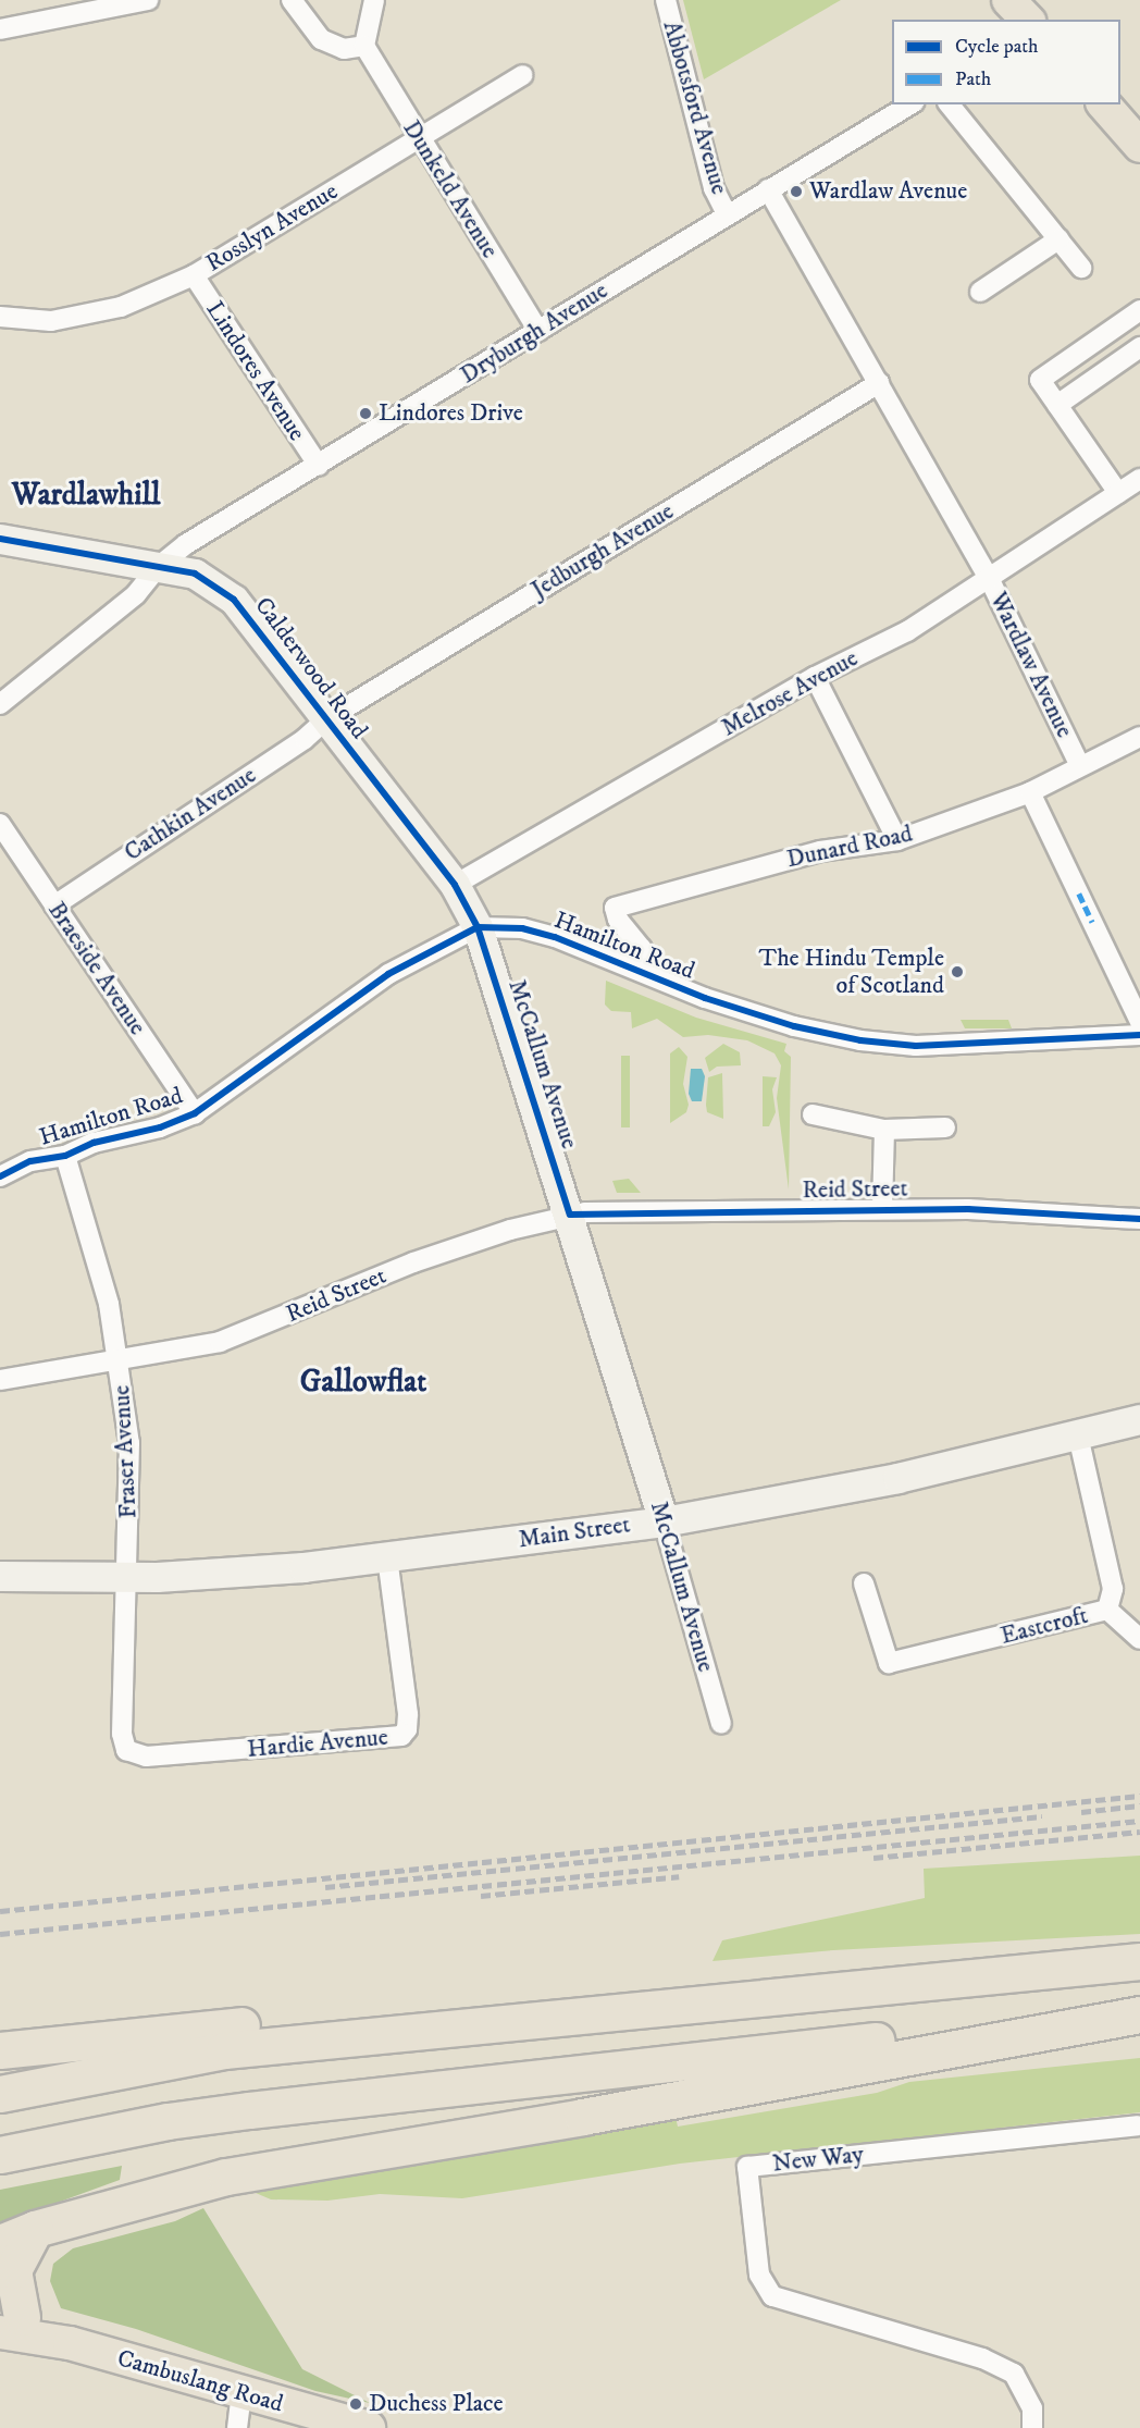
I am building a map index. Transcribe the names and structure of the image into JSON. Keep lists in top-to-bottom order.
{
  "streets": {
    "main road": ["Cambuslang Road"],
    "street": [
      "Abbotsford Avenue",
      "Dunkeld Avenue",
      "Rosslyn Avenue",
      "Dryburgh Avenue",
      "Lindores Avenue",
      "Jedburgh Avenue",
      "Wardlaw Avenue",
      "Calderwood Road",
      "Melrose Avenue",
      "Cathkin Avenue",
      "Dunard Road",
      "Hamilton Road",
      "Braeside Avenue",
      "McCallum Avenue",
      "Reid Street",
      "Fraser Avenue",
      "Main Street",
      "Eastcroft",
      "Hardie Avenue",
      "New Way"
    ]
  },
  "crossings": [
    ["Abbotsford Avenue", "Dryburgh Avenue"],
    ["Dunkeld Avenue", "Rosslyn Avenue"],
    ["Dunkeld Avenue", "Dryburgh Avenue"],
    ["Rosslyn Avenue", "Lindores Avenue"],
    ["Dryburgh Avenue", "Lindores Avenue"],
    ["Dryburgh Avenue", "Wardlaw Avenue"],
    ["Dryburgh Avenue", "Calderwood Road"],
    ["Jedburgh Avenue", "Wardlaw Avenue"],
    ["Jedburgh Avenue", "Calderwood Road"],
    ["Jedburgh Avenue", "Cathkin Avenue"],
    ["Wardlaw Avenue", "Melrose Avenue"],
    ["Wardlaw Avenue", "Dunard Road"],
    ["Calderwood Road", "Melrose Avenue"],
    ["Calderwood Road", "Cathkin Avenue"],
    ["Calderwood Road", "Hamilton Road"],
    ["Calderwood Road", "McCallum Avenue"],
    ["Cathkin Avenue", "Braeside Avenue"],
    ["Dunard Road", "Hamilton Road"],
    ["Hamilton Road", "Braeside Avenue"],
    ["Hamilton Road", "McCallum Avenue"],
    ["Hamilton Road", "Fraser Avenue"],
    ["McCallum Avenue", "Reid Street"],
    ["McCallum Avenue", "Main Street"],
    ["Reid Street", "Fraser Avenue"],
    ["Fraser Avenue", "Main Street"],
    ["Fraser Avenue", "Hardie Avenue"],
    ["Main Street", "Eastcroft"],
    ["Main Street", "Hardie Avenue"]
  ],
  "districts": ["Wardlawhill", "Gallowflat"],
  "places": [
    "Wardlaw Avenue",
    "Lindores Drive",
    "The Hindu Temple of Scotland",
    "Duchess Place"
  ],
  "legend": ["Cycle path", "Path"]
}
